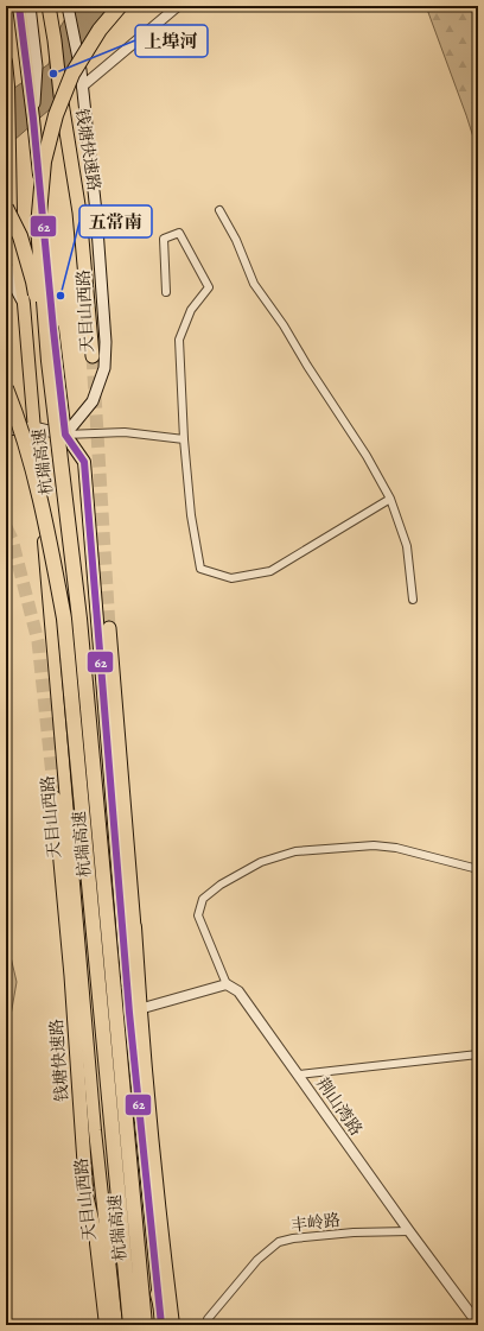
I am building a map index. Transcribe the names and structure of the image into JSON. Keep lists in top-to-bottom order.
{
  "streets": {
    "highway": ["钱塘快速路", "杭瑞高速"],
    "main road": ["天目山西路"],
    "street": ["荆山湾路", "丰岭路"]
  },
  "crossings": [
    ["荆山湾路", "丰岭路"]
  ],
  "places": ["上埠河", "五常南"],
  "lines": ["transit line 62"]
}
